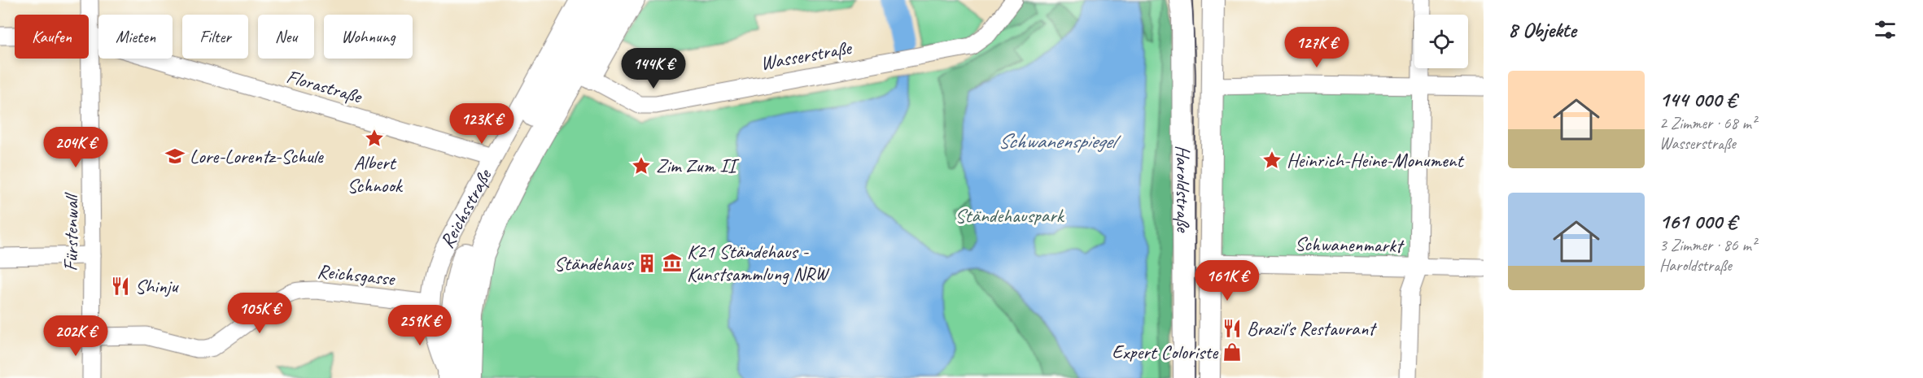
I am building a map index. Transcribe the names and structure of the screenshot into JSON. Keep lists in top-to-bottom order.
{
  "streets": {
    "highway": ["Reichsstraße"],
    "main road": ["Haroldstraße"],
    "street": [
      "Wasserstraße",
      "Florastraße",
      "Fürstenwall",
      "Schwanenmarkt",
      "Reichsgasse"
    ]
  },
  "crossings": [
    ["Florastraße", "Reichsstraße"],
    ["Florastraße", "Fürstenwall"],
    ["Haroldstraße", "Schwanenmarkt"],
    ["Reichsstraße", "Reichsgasse"],
    ["Fürstenwall", "Reichsgasse"]
  ],
  "water": ["Schwanenspiegel"],
  "parks": ["Ständehauspark"],
  "places": {
    "place": ["Albert Schnook", "Heinrich-Heine-Monument", "Zim Zum II"],
    "school or university": ["Lore-Lorentz-Schule"],
    "museum": ["K21 Ständehaus - Kunstsammlung NRW"],
    "building": ["Ständehaus"],
    "restaurant": ["Shinju", "Brazil's Restaurant"],
    "shop": ["Expert Coloriste"]
  },
  "page": {
    "heading": "8 Objekte",
    "chip": [
      "Kaufen",
      "Mieten",
      "Filter",
      "Neu",
      "Wohnung"
    ],
    "price": [
      "127K €",
      "144K €",
      "123K €",
      "204K €",
      "161K €",
      "105K €",
      "259K €",
      "202K €"
    ],
    "list": [
      {
        "name": "144 000 €",
        "note": "2 Zimmer · 68 m² · Wasserstraße"
      },
      {
        "name": "161 000 €",
        "note": "3 Zimmer · 86 m² · Haroldstraße"
      }
    ]
  }
}
